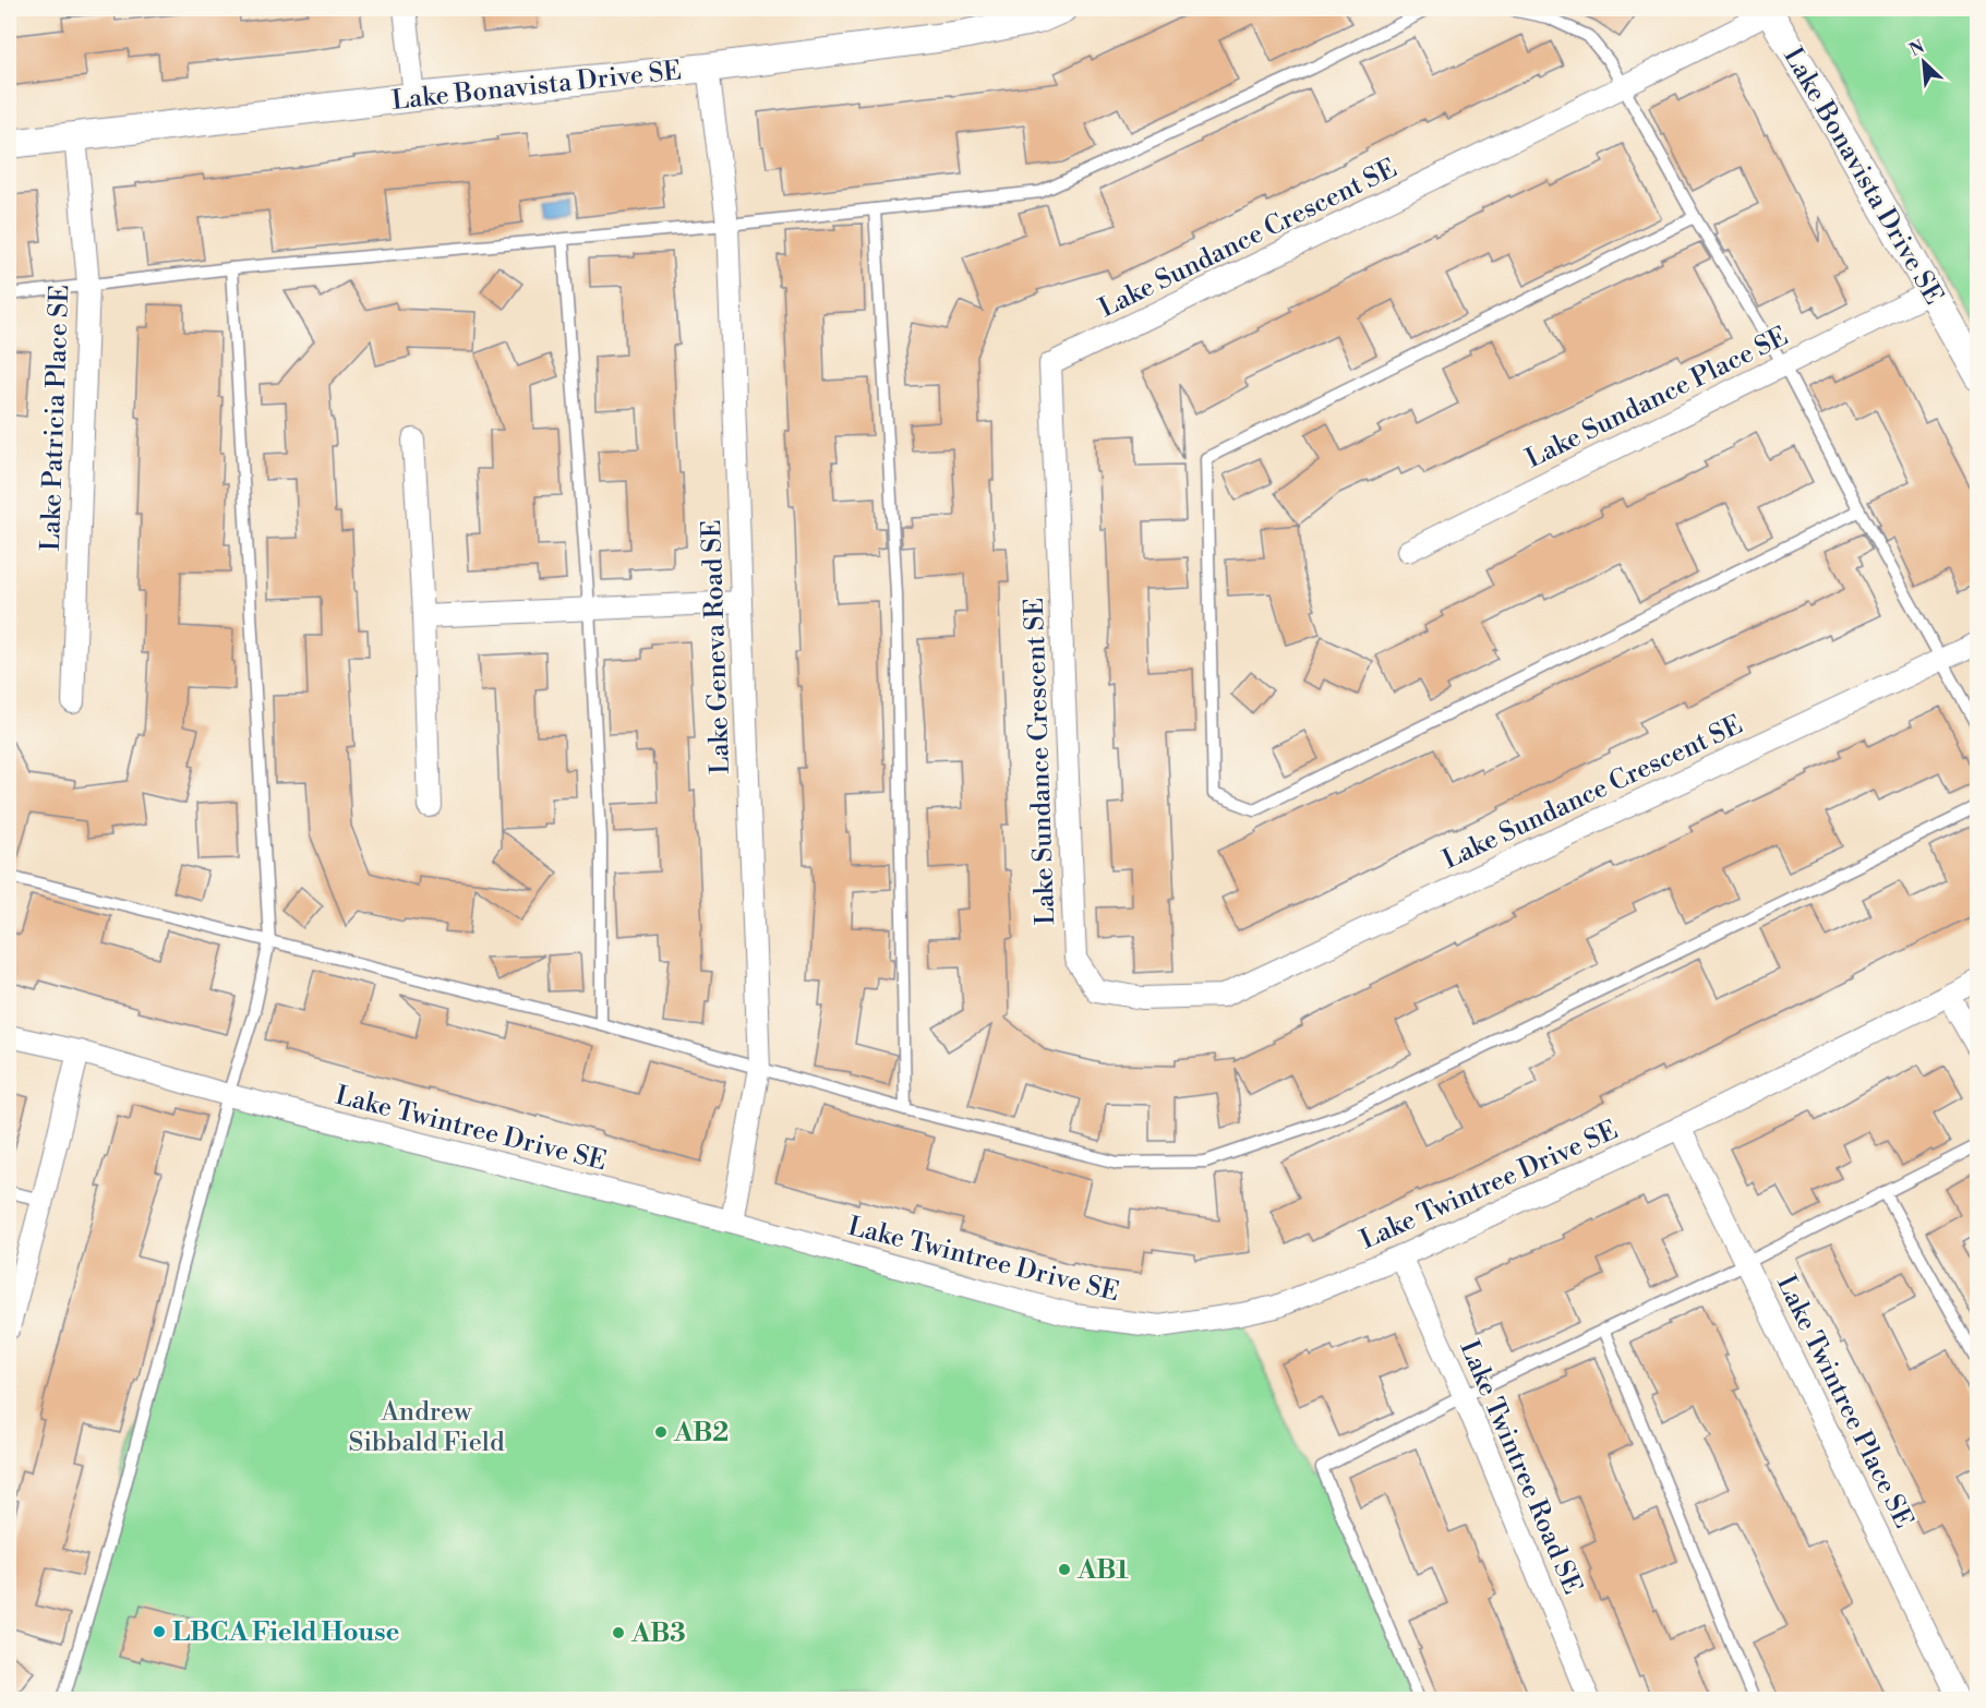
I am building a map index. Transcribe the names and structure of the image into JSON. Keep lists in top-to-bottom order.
{
  "streets": {
    "street": [
      "Lake Bonavista Drive SE",
      "Lake Sundance Crescent SE",
      "Lake Sundance Place SE",
      "Lake Patricia Place SE",
      "Lake Geneva Road SE",
      "Lake Twintree Drive SE",
      "Lake Twintree Place SE",
      "Lake Twintree Road SE"
    ]
  },
  "crossings": [
    ["Lake Bonavista Drive SE", "Lake Sundance Crescent SE"],
    ["Lake Bonavista Drive SE", "Lake Sundance Place SE"],
    ["Lake Bonavista Drive SE", "Lake Patricia Place SE"],
    ["Lake Bonavista Drive SE", "Lake Geneva Road SE"],
    ["Lake Geneva Road SE", "Lake Twintree Drive SE"],
    ["Lake Twintree Drive SE", "Lake Twintree Place SE"],
    ["Lake Twintree Drive SE", "Lake Twintree Road SE"]
  ],
  "parks": ["Andrew Sibbald Field"],
  "places": [
    "AB2",
    "AB1",
    "LBCA Field House",
    "AB3"
  ],
  "north": "top left"
}
